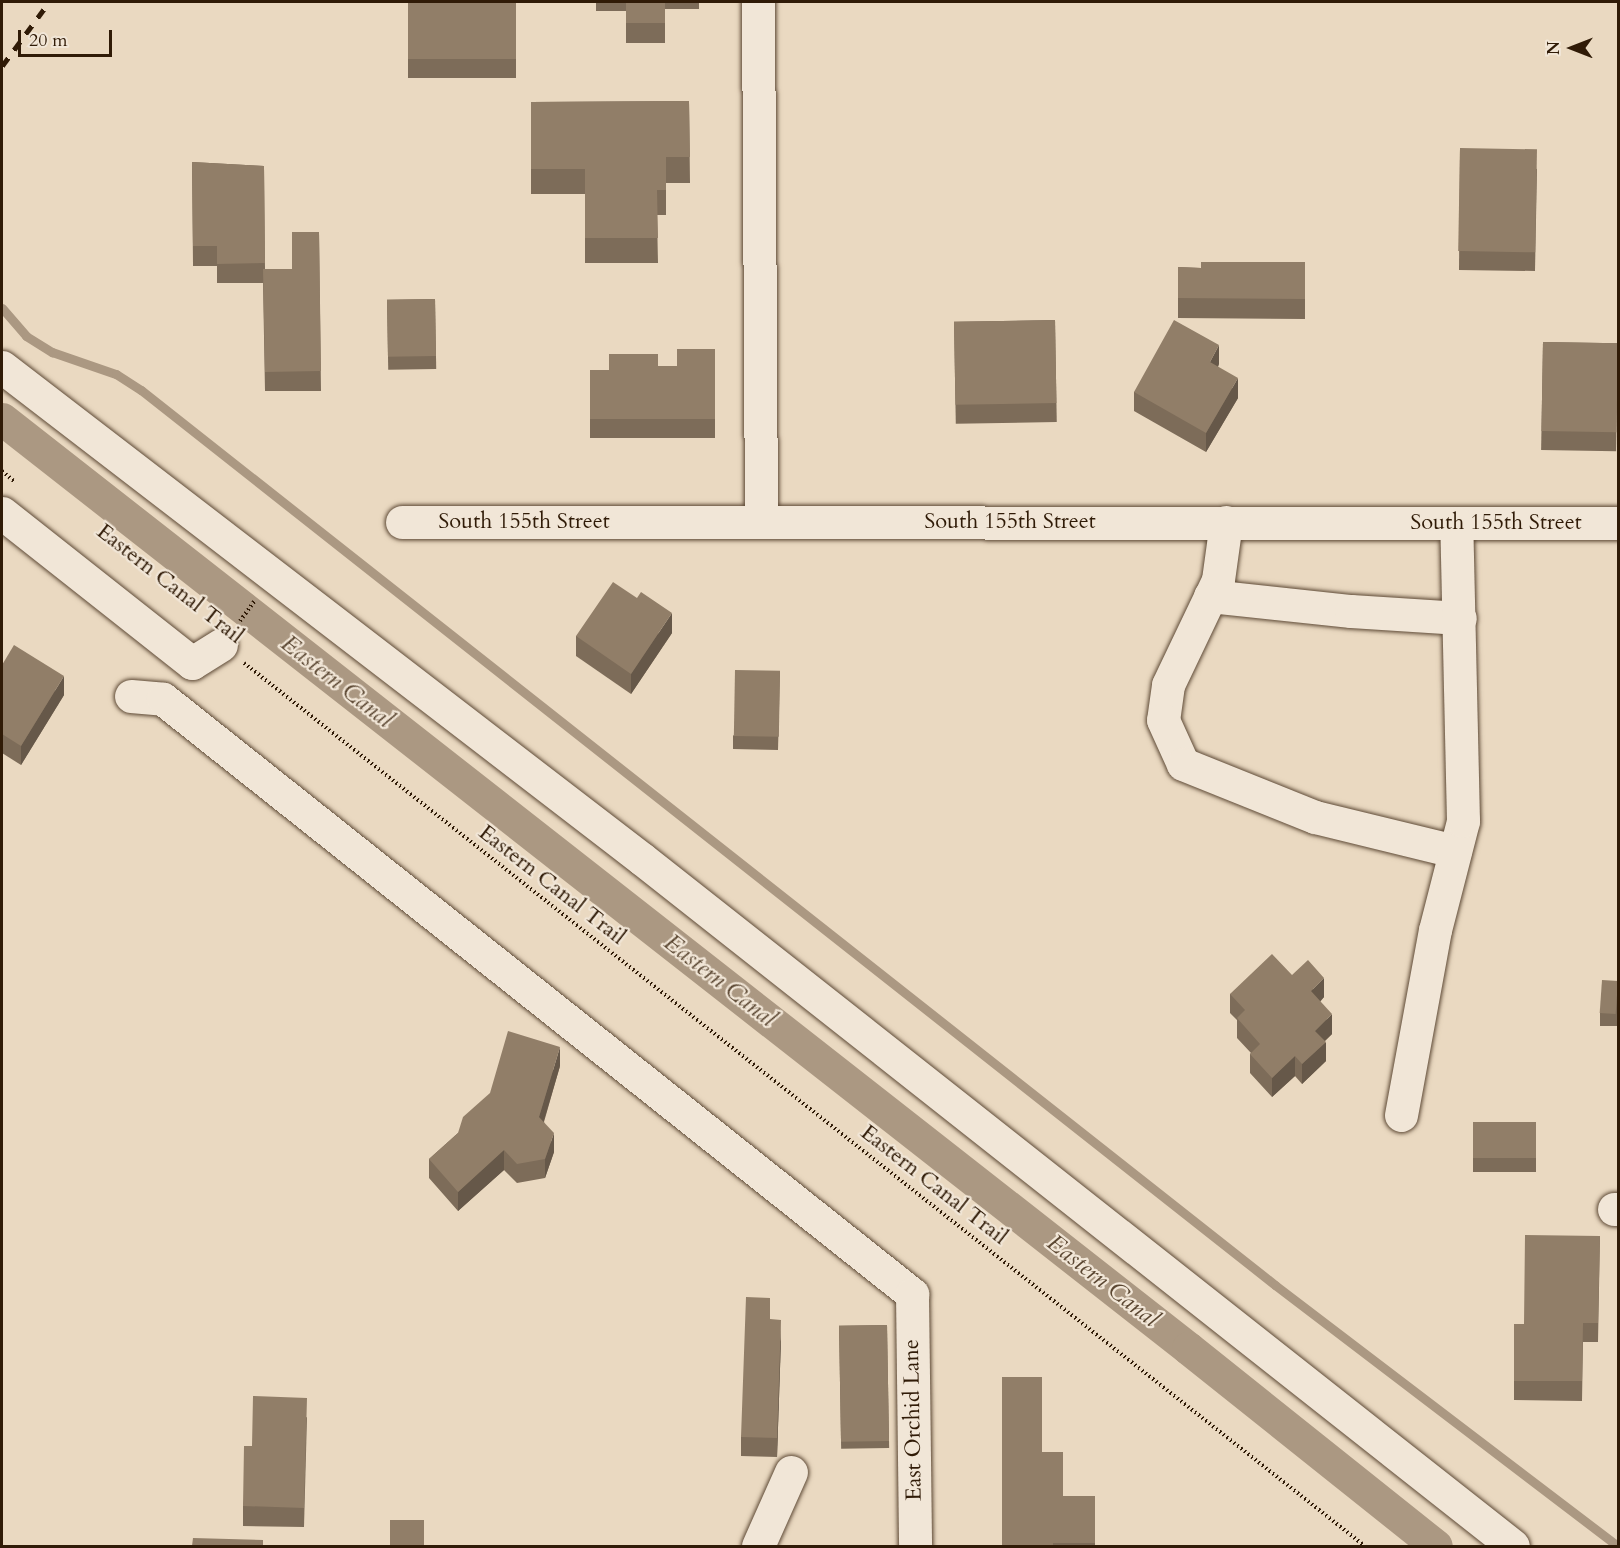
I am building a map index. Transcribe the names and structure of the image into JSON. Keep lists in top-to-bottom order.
{
  "streets": {
    "street": ["South 155th Street", "East Orchid Lane"],
    "path": ["Eastern Canal Trail"]
  },
  "water": ["Eastern Canal"],
  "scale_bar": "20 m",
  "north": "left"
}
